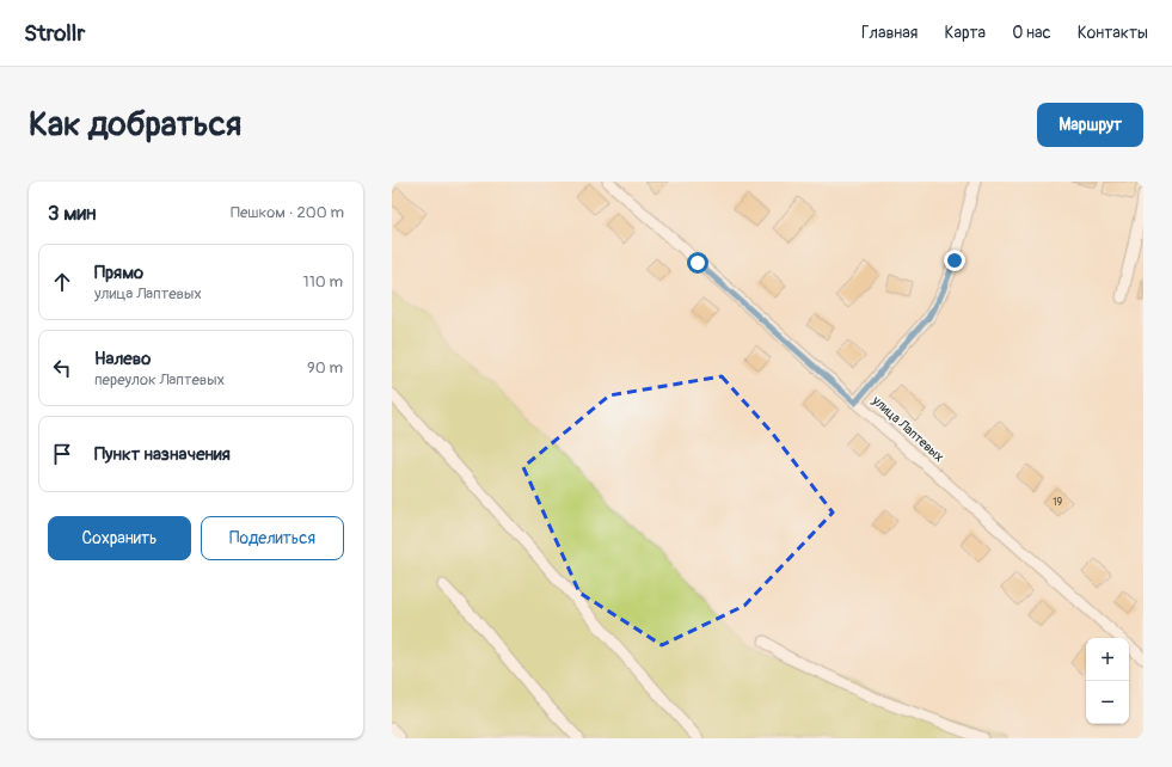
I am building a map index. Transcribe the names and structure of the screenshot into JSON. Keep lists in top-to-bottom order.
{
  "streets": {
    "street": ["улица Лаптевых"]
  },
  "house_numbers": ["19"],
  "page": {
    "header": "Strollr",
    "nav": [
      "Главная",
      "Карта",
      "О нас",
      "Контакты"
    ],
    "buttons": [
      "Маршрут",
      ["Сохранить", "Поделиться"]
    ],
    "title": "Как добраться",
    "heading": ["3 мин", "Пешком · 200 m"],
    "list": [
      ["Прямо", "улица Лаптевых", "110 m"],
      ["Налево", "переулок Лаптевых", "90 m"],
      "Пункт назначения"
    ],
    "map_buttons": ["+", "−"]
  }
}
